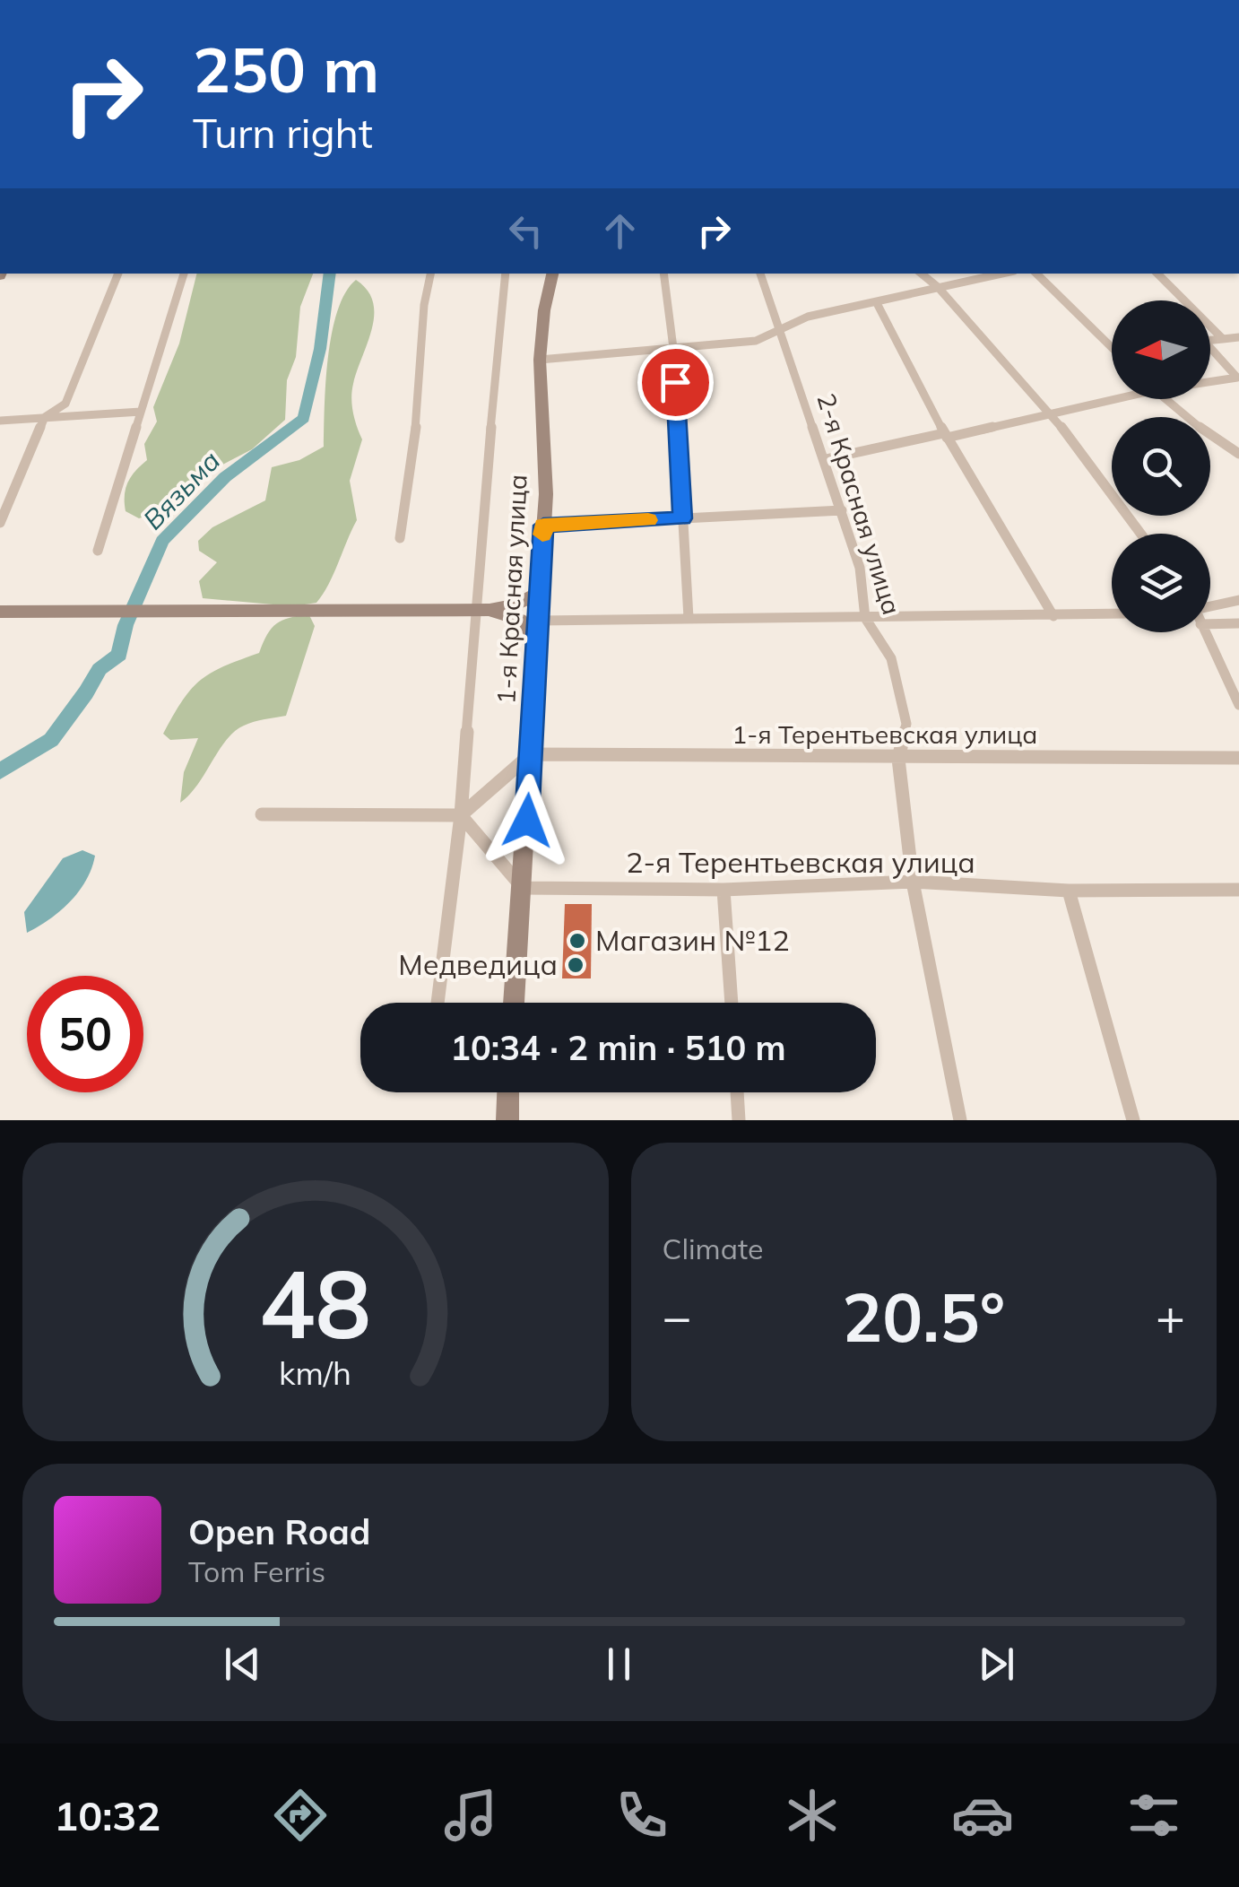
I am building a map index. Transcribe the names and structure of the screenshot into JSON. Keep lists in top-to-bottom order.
{
  "streets": {
    "main road": ["1-я Красная улица"],
    "street": ["2-я Красная улица", "1-я Терентьевская улица", "2-я Терентьевская улица"]
  },
  "crossings": [
    ["2-я Красная улица", "1-я Терентьевская улица"],
    ["2-я Красная улица", "2-я Терентьевская улица"],
    ["1-я Красная улица", "1-я Терентьевская улица"],
    ["1-я Красная улица", "2-я Терентьевская улица"]
  ],
  "water": ["Вязьма"],
  "places": ["Магазин №12", "Медведица"],
  "north": "left",
  "page": {
    "turn": ["250 m", "Turn right"],
    "limit": "50",
    "trip": "10:34 · 2 min · 510 m",
    "tile": "Climate",
    "heat": ["−", "20.5°", "+"],
    "song": ["Open Road", "Tom Ferris"],
    "tabs": "10:32",
    "gauge": ["48", "km/h"]
  }
}
